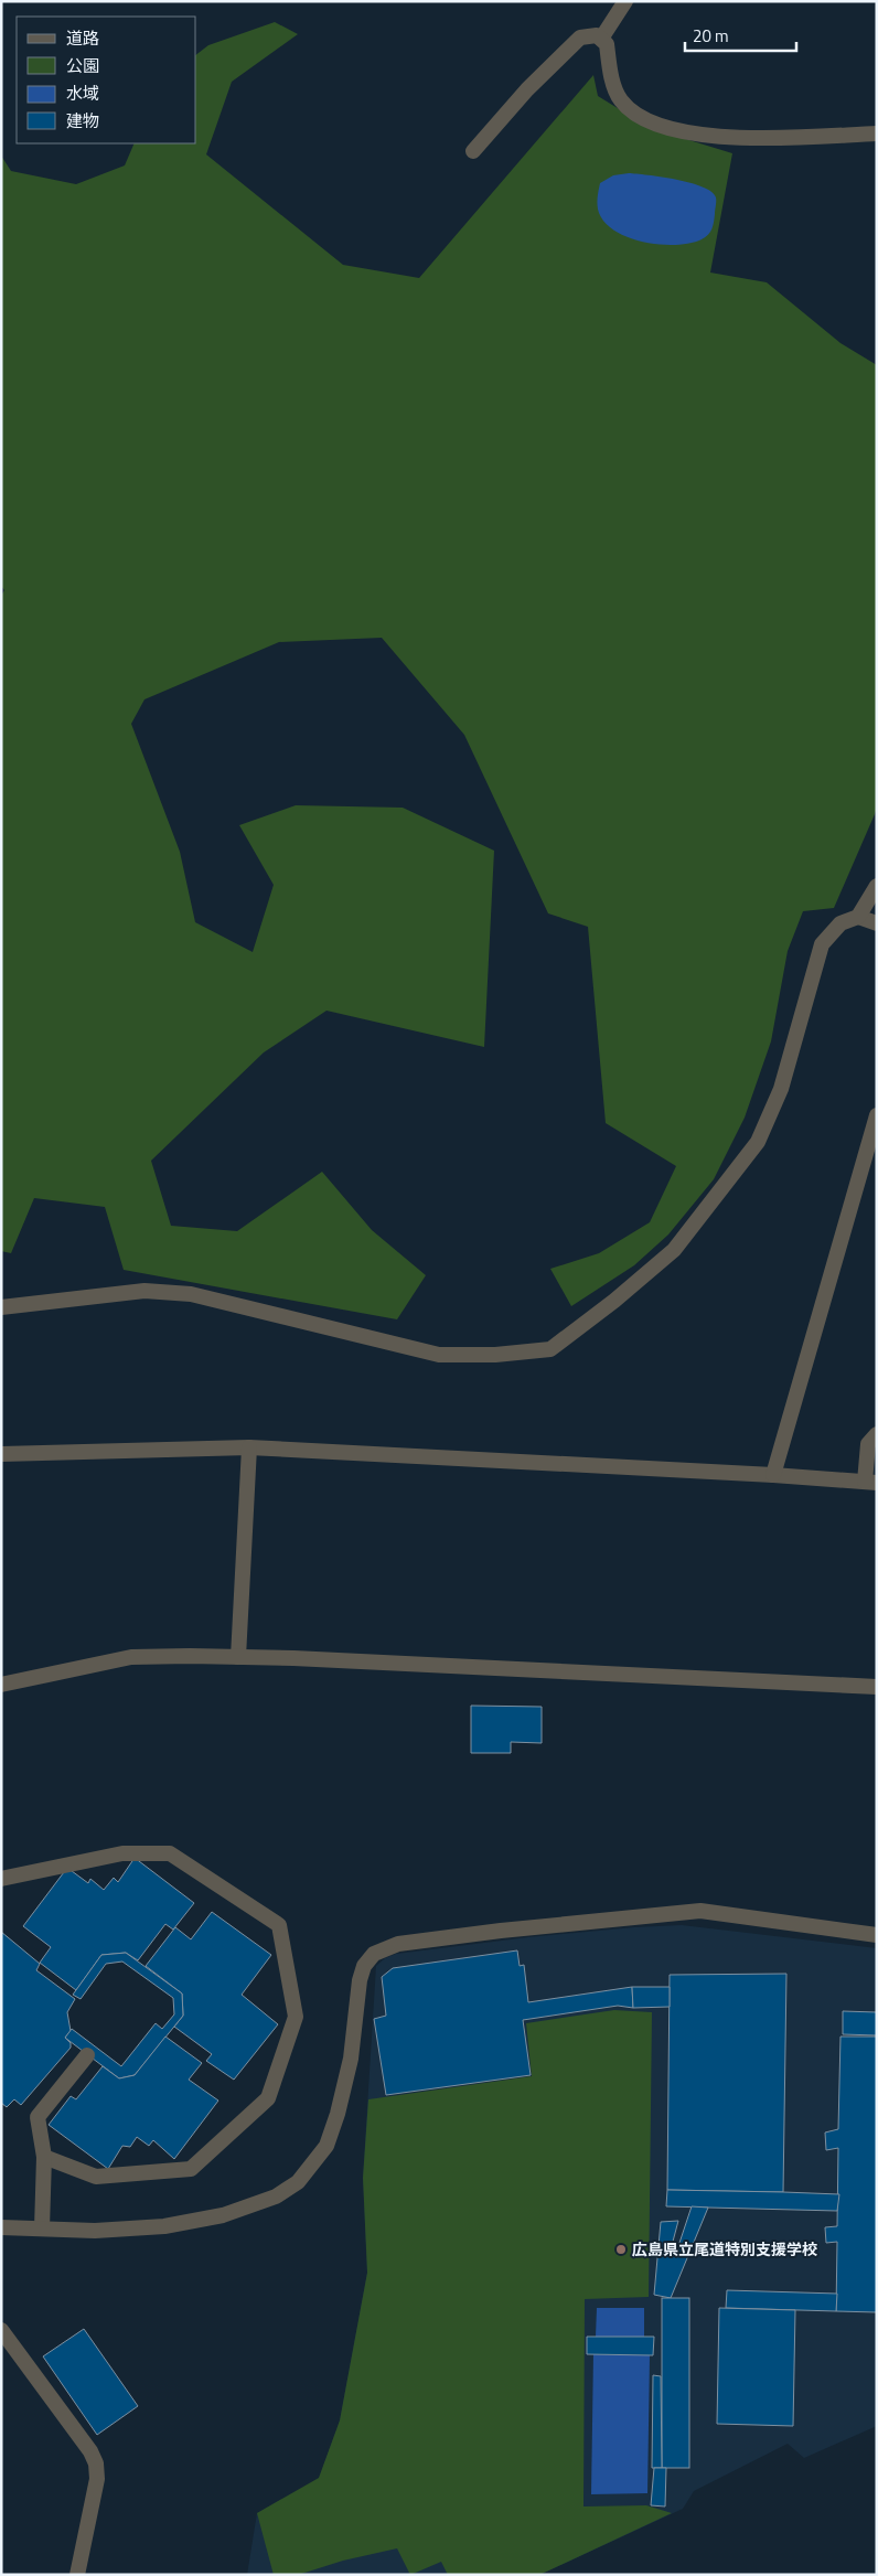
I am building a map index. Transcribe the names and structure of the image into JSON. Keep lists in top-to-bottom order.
{
  "places": ["広島県立尾道特別支援学校"],
  "legend": [
    "道路",
    "公園",
    "水域",
    "建物"
  ],
  "scale_bar": "20 m"
}
